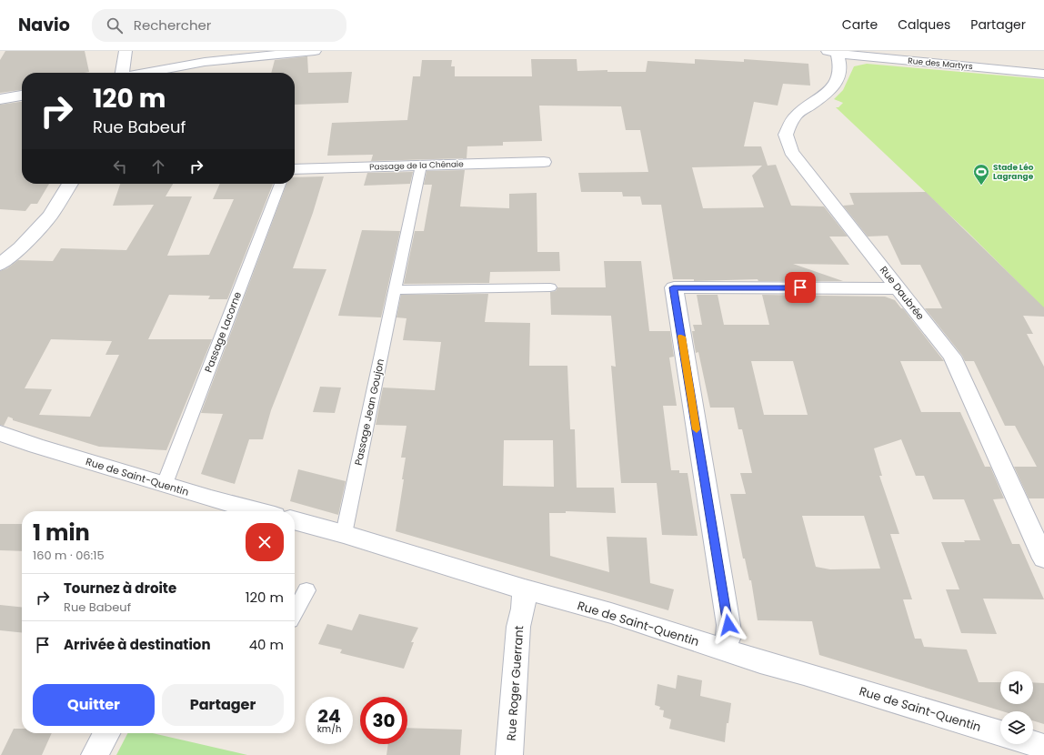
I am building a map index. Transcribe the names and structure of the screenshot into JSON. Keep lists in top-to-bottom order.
{
  "streets": {
    "street": [
      "Rue des Martyrs",
      "Passage de la Chênaie",
      "Rue Daubrée",
      "Rue de Saint-Quentin",
      "Rue Roger Guerrant"
    ],
    "lane": ["Passage Lacorne", "Passage Jean Goujon"]
  },
  "crossings": [
    ["Rue des Martyrs", "Rue Daubrée"],
    ["Passage de la Chênaie", "Passage Jean Goujon"],
    ["Passage Lacorne", "Rue de Saint-Quentin"],
    ["Passage Jean Goujon", "Rue de Saint-Quentin"],
    ["Rue de Saint-Quentin", "Rue Roger Guerrant"]
  ],
  "places": {
    "sports": ["Stade Léo Lagrange"]
  },
  "page": {
    "header": "Navio",
    "search": "Rechercher",
    "nav": ["Carte", "Calques", "Partager"],
    "turn": ["120 m", "Rue Babeuf"],
    "heading": ["1 min", "160 m · 06:15"],
    "list": [
      {
        "name": "Tournez à droite",
        "note": "Rue Babeuf",
        "value": "120 m"
      },
      {
        "name": "Arrivée à destination",
        "value": "40 m"
      }
    ],
    "buttons": ["Quitter", "Partager"],
    "speed": "24 km/h",
    "limit": "30"
  }
}
